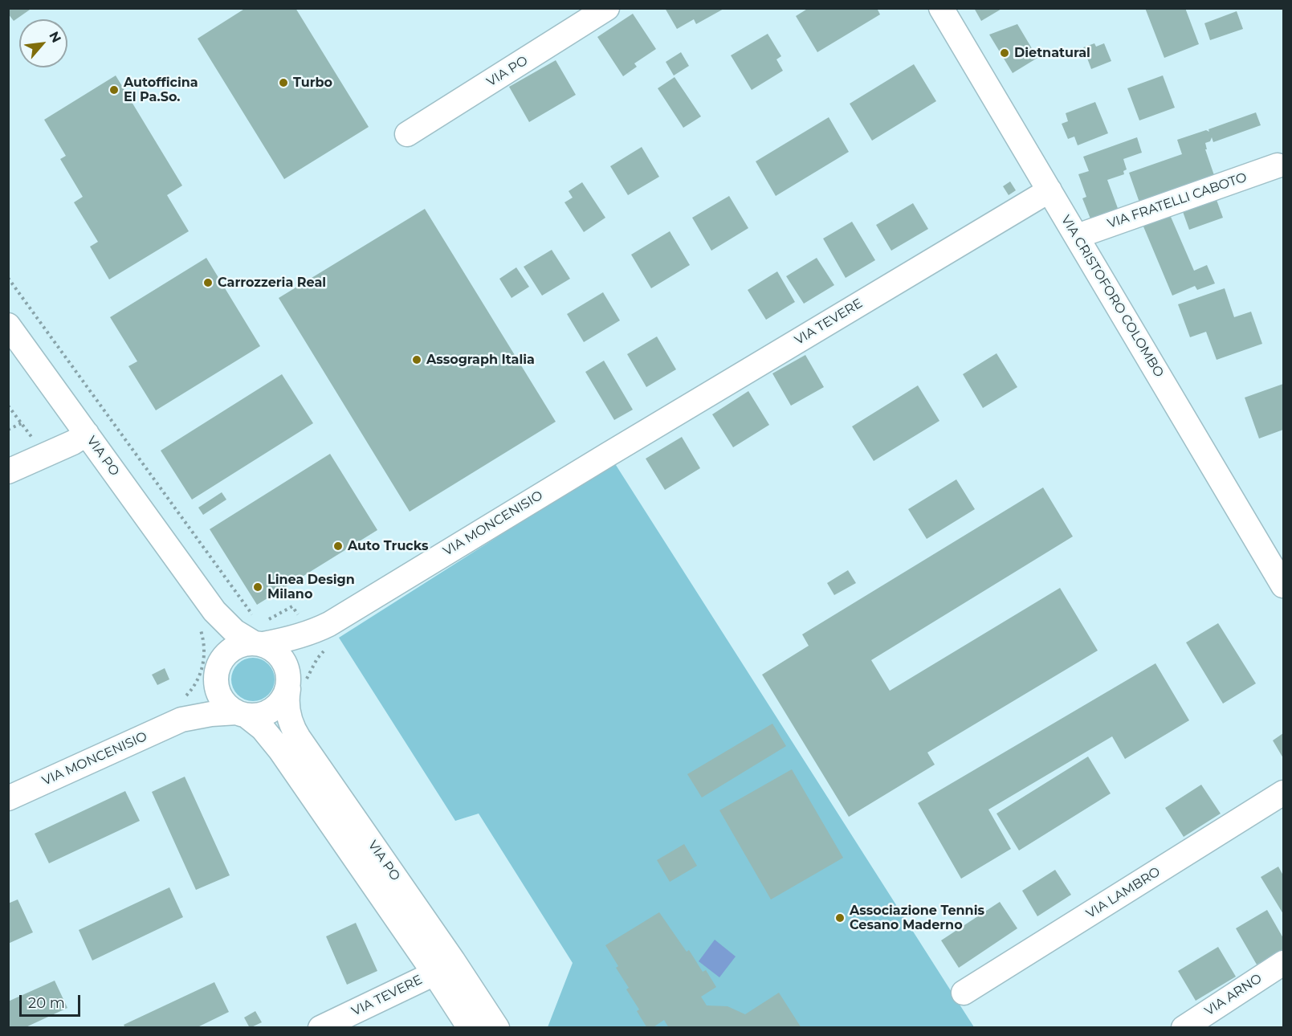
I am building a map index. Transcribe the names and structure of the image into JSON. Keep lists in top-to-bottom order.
{
  "streets": {
    "street": [
      "VIA PO",
      "VIA FRATELLI CABOTO",
      "VIA CRISTOFORO COLOMBO",
      "VIA TEVERE",
      "VIA MONCENISIO",
      "VIA LAMBRO",
      "VIA ARNO"
    ]
  },
  "crossings": [
    ["VIA PO", "VIA TEVERE"],
    ["VIA PO", "VIA MONCENISIO"],
    ["VIA FRATELLI CABOTO", "VIA CRISTOFORO COLOMBO"],
    ["VIA CRISTOFORO COLOMBO", "VIA TEVERE"],
    ["VIA TEVERE", "VIA MONCENISIO"]
  ],
  "places": [
    "Dietnatural",
    "Turbo",
    "Autofficina El Pa.So.",
    "Carrozzeria Real",
    "Assograph Italia",
    "Auto Trucks",
    "Linea Design Milano",
    "Associazione Tennis Cesano Maderno"
  ],
  "scale_bar": "20 m",
  "north": "top right"
}
